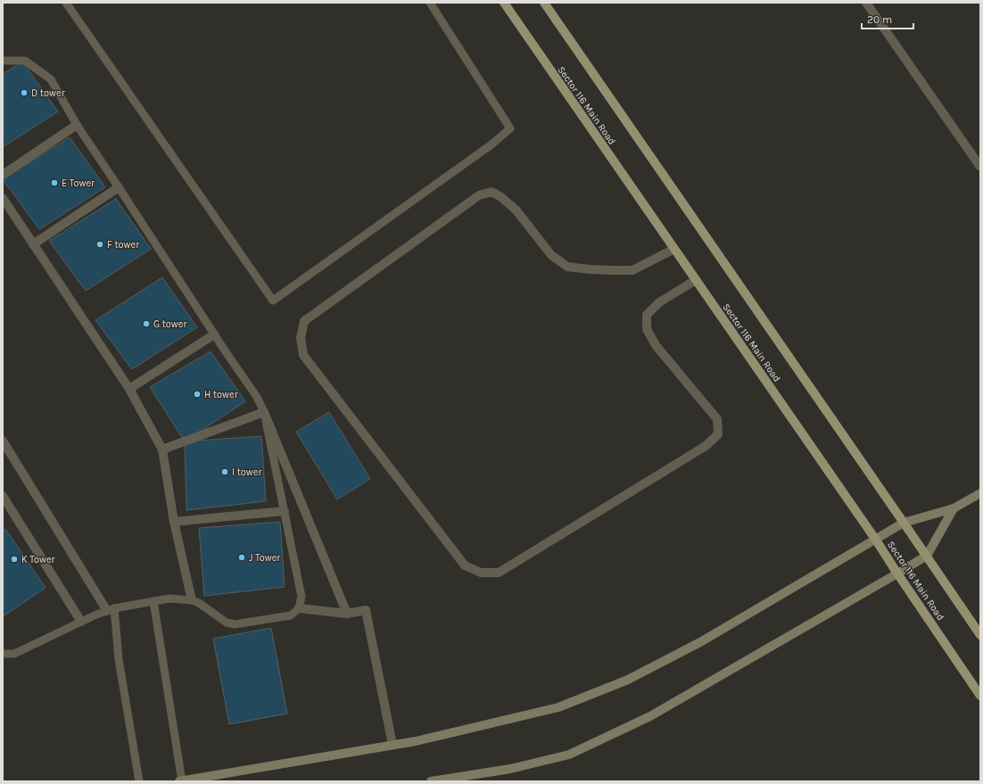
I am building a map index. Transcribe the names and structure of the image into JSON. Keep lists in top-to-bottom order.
{
  "streets": {
    "main road": ["Sector 116 Main Road"]
  },
  "places": [
    "D tower",
    "E Tower",
    "F tower",
    "G tower",
    "H tower",
    "I tower",
    "J Tower",
    "K Tower"
  ],
  "scale_bar": "20 m"
}
